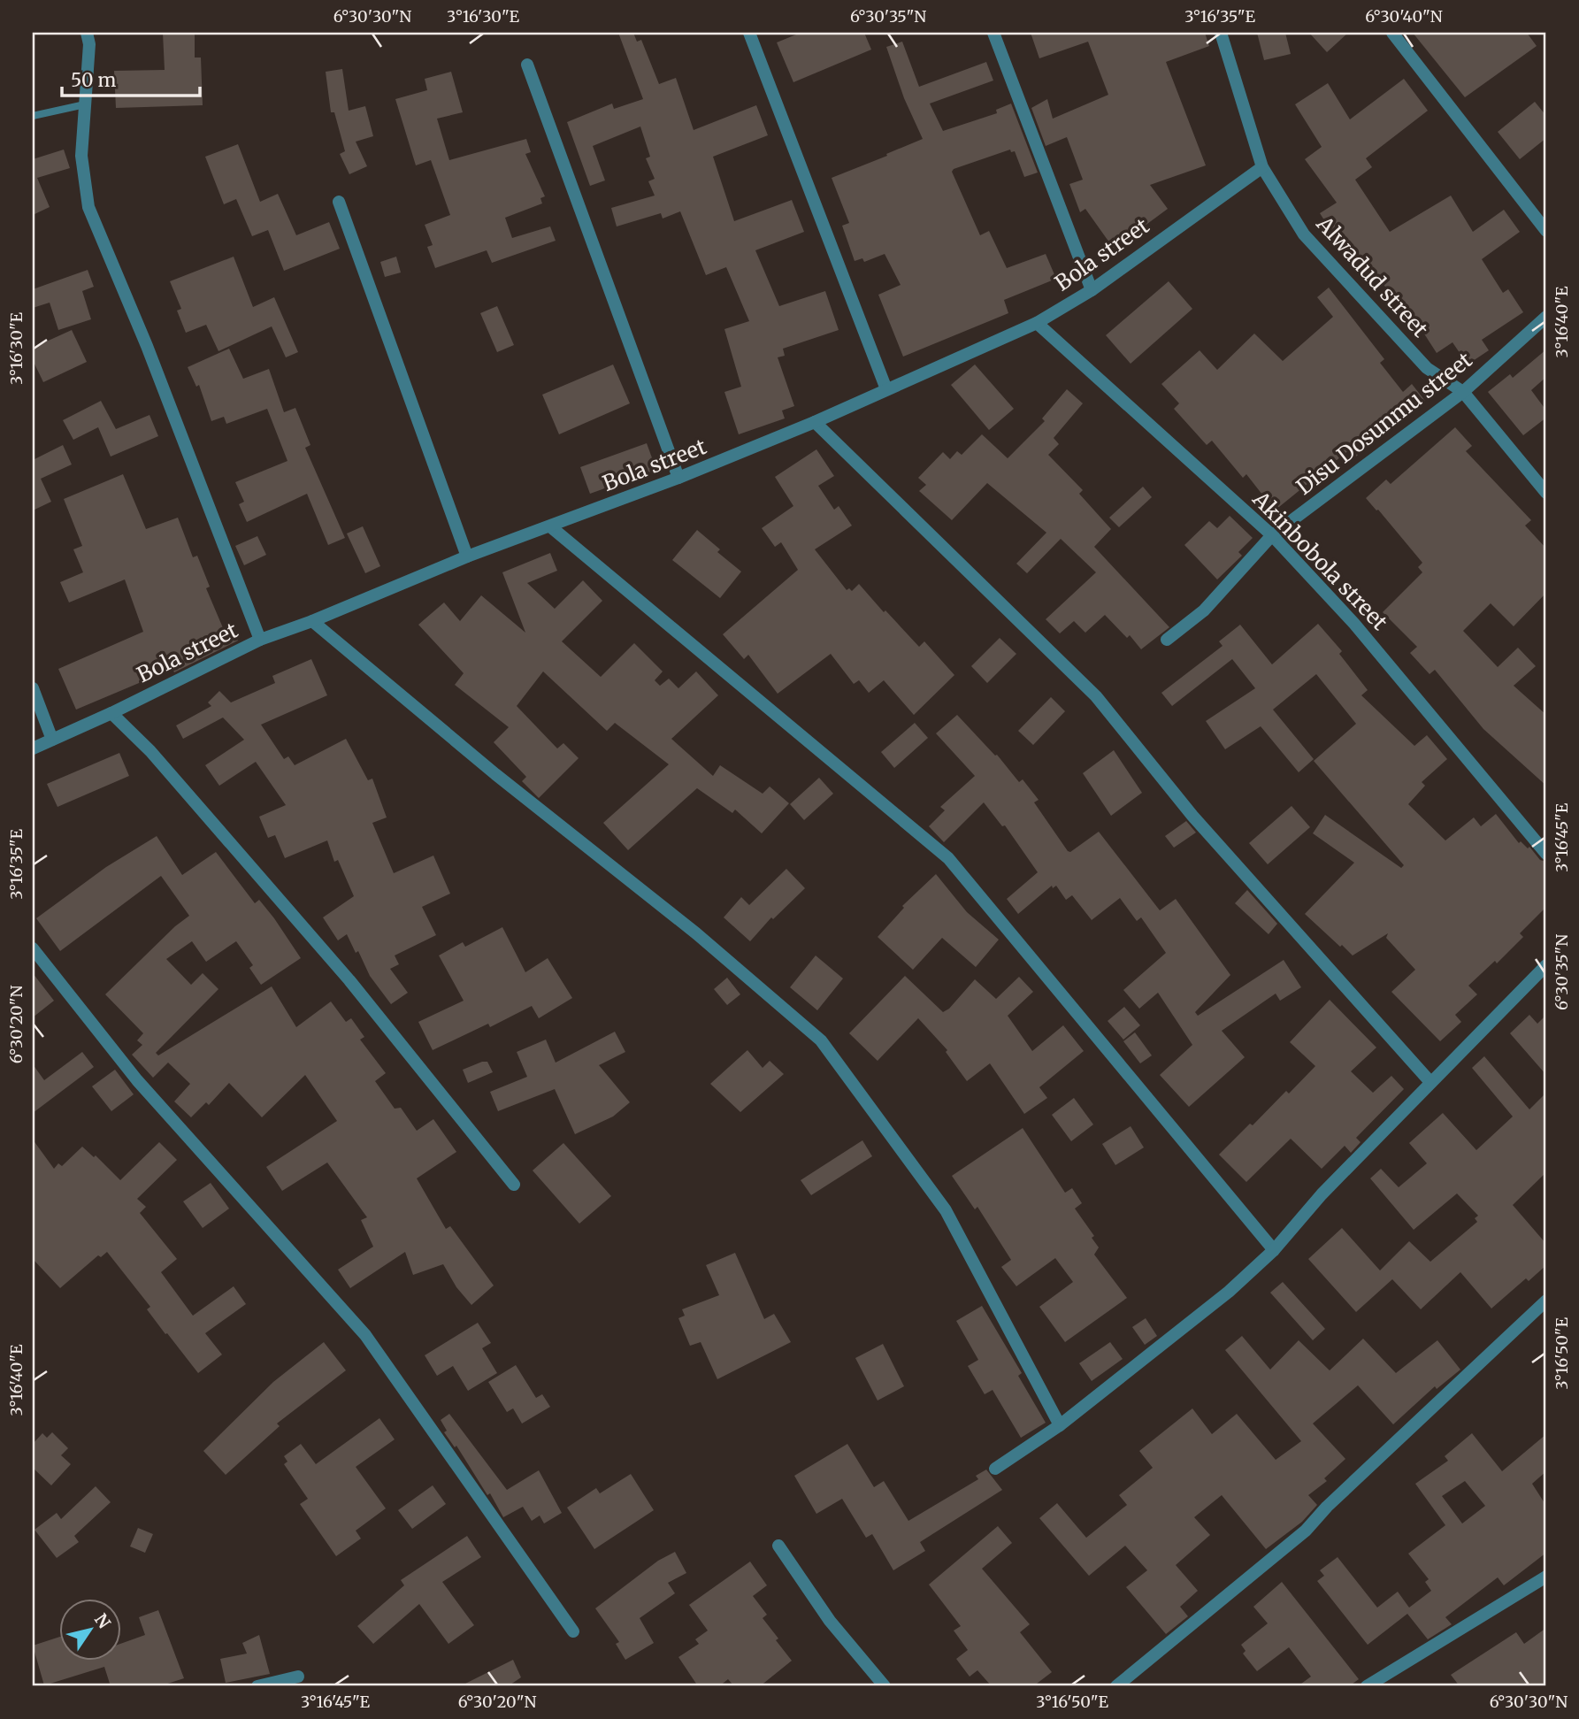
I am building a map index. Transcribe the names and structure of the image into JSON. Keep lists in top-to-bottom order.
{
  "streets": {
    "street": [
      "Bola street",
      "Alwadud street",
      "Disu Dosunmu street",
      "Akinbobola street"
    ]
  },
  "crossings": [
    ["Bola street", "Alwadud street"],
    ["Bola street", "Akinbobola street"],
    ["Alwadud street", "Disu Dosunmu street"],
    ["Disu Dosunmu street", "Akinbobola street"]
  ],
  "scale_bar": "50 m",
  "north": "top right",
  "coordinates": [
    "6°30'30\"N",
    "3°16'30\"E",
    "6°30'35\"N",
    "3°16'35\"E",
    "6°30'40\"N",
    "3°16'40\"E",
    "3°16'45\"E",
    "6°30'20\"N",
    "3°16'50\"E"
  ]
}
